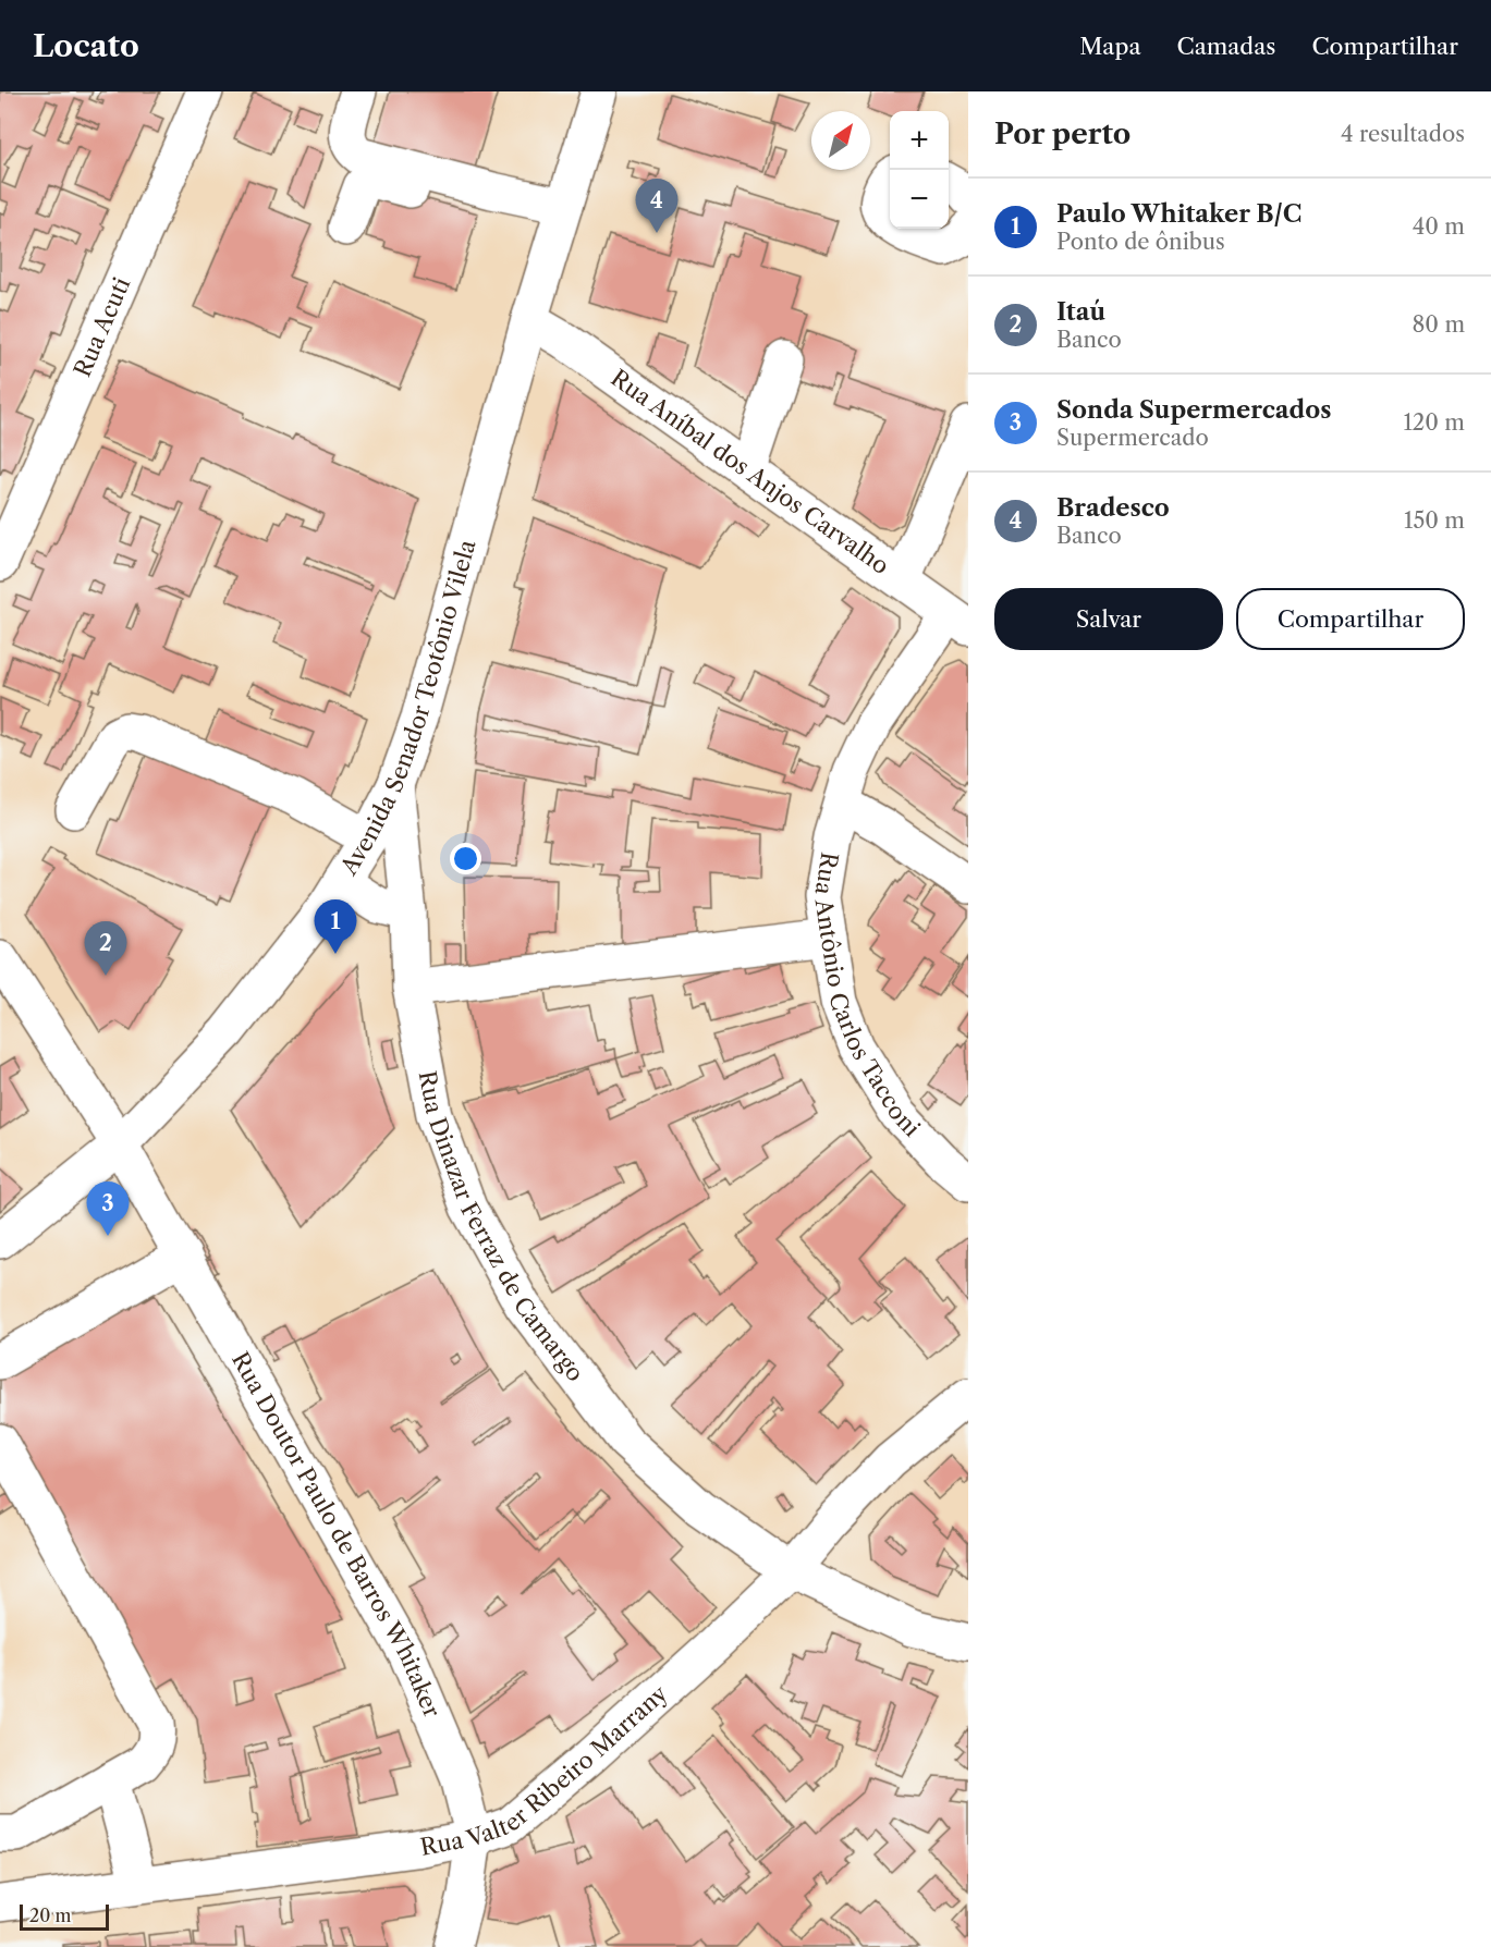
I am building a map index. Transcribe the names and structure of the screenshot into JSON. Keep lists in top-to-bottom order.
{
  "streets": {
    "street": [
      "Rua Acuti",
      "Rua Aníbal dos Anjos Carvalho",
      "Avenida Senador Teotônio Vilela",
      "Rua Antônio Carlos Tacconi",
      "Rua Dinazar Ferraz de Camargo",
      "Rua Doutor Paulo de Barros Whitaker",
      "Rua Valter Ribeiro Marrany"
    ]
  },
  "crossings": [
    ["Rua Aníbal dos Anjos Carvalho", "Avenida Senador Teotônio Vilela"],
    ["Rua Aníbal dos Anjos Carvalho", "Rua Antônio Carlos Tacconi"],
    ["Avenida Senador Teotônio Vilela", "Rua Dinazar Ferraz de Camargo"],
    ["Avenida Senador Teotônio Vilela", "Rua Doutor Paulo de Barros Whitaker"],
    ["Rua Dinazar Ferraz de Camargo", "Rua Valter Ribeiro Marrany"],
    ["Rua Doutor Paulo de Barros Whitaker", "Rua Valter Ribeiro Marrany"]
  ],
  "scale_bar": "20 m",
  "north": "top right",
  "page": {
    "header": "Locato",
    "nav": ["Mapa", "Camadas", "Compartilhar"],
    "heading": ["Por perto", "4 resultados"],
    "map_buttons": ["+", "−"],
    "list": [
      {
        "mark": "1",
        "name": "Paulo Whitaker B/C",
        "note": "Ponto de ônibus",
        "value": "40 m"
      },
      {
        "mark": "2",
        "name": "Itaú",
        "note": "Banco",
        "value": "80 m"
      },
      {
        "mark": "3",
        "name": "Sonda Supermercados",
        "note": "Supermercado",
        "value": "120 m"
      },
      {
        "mark": "4",
        "name": "Bradesco",
        "note": "Banco",
        "value": "150 m"
      }
    ],
    "pins": [
      "4",
      "1",
      "2",
      "3"
    ],
    "buttons": ["Salvar", "Compartilhar"],
    "scale": "20 m"
  }
}
